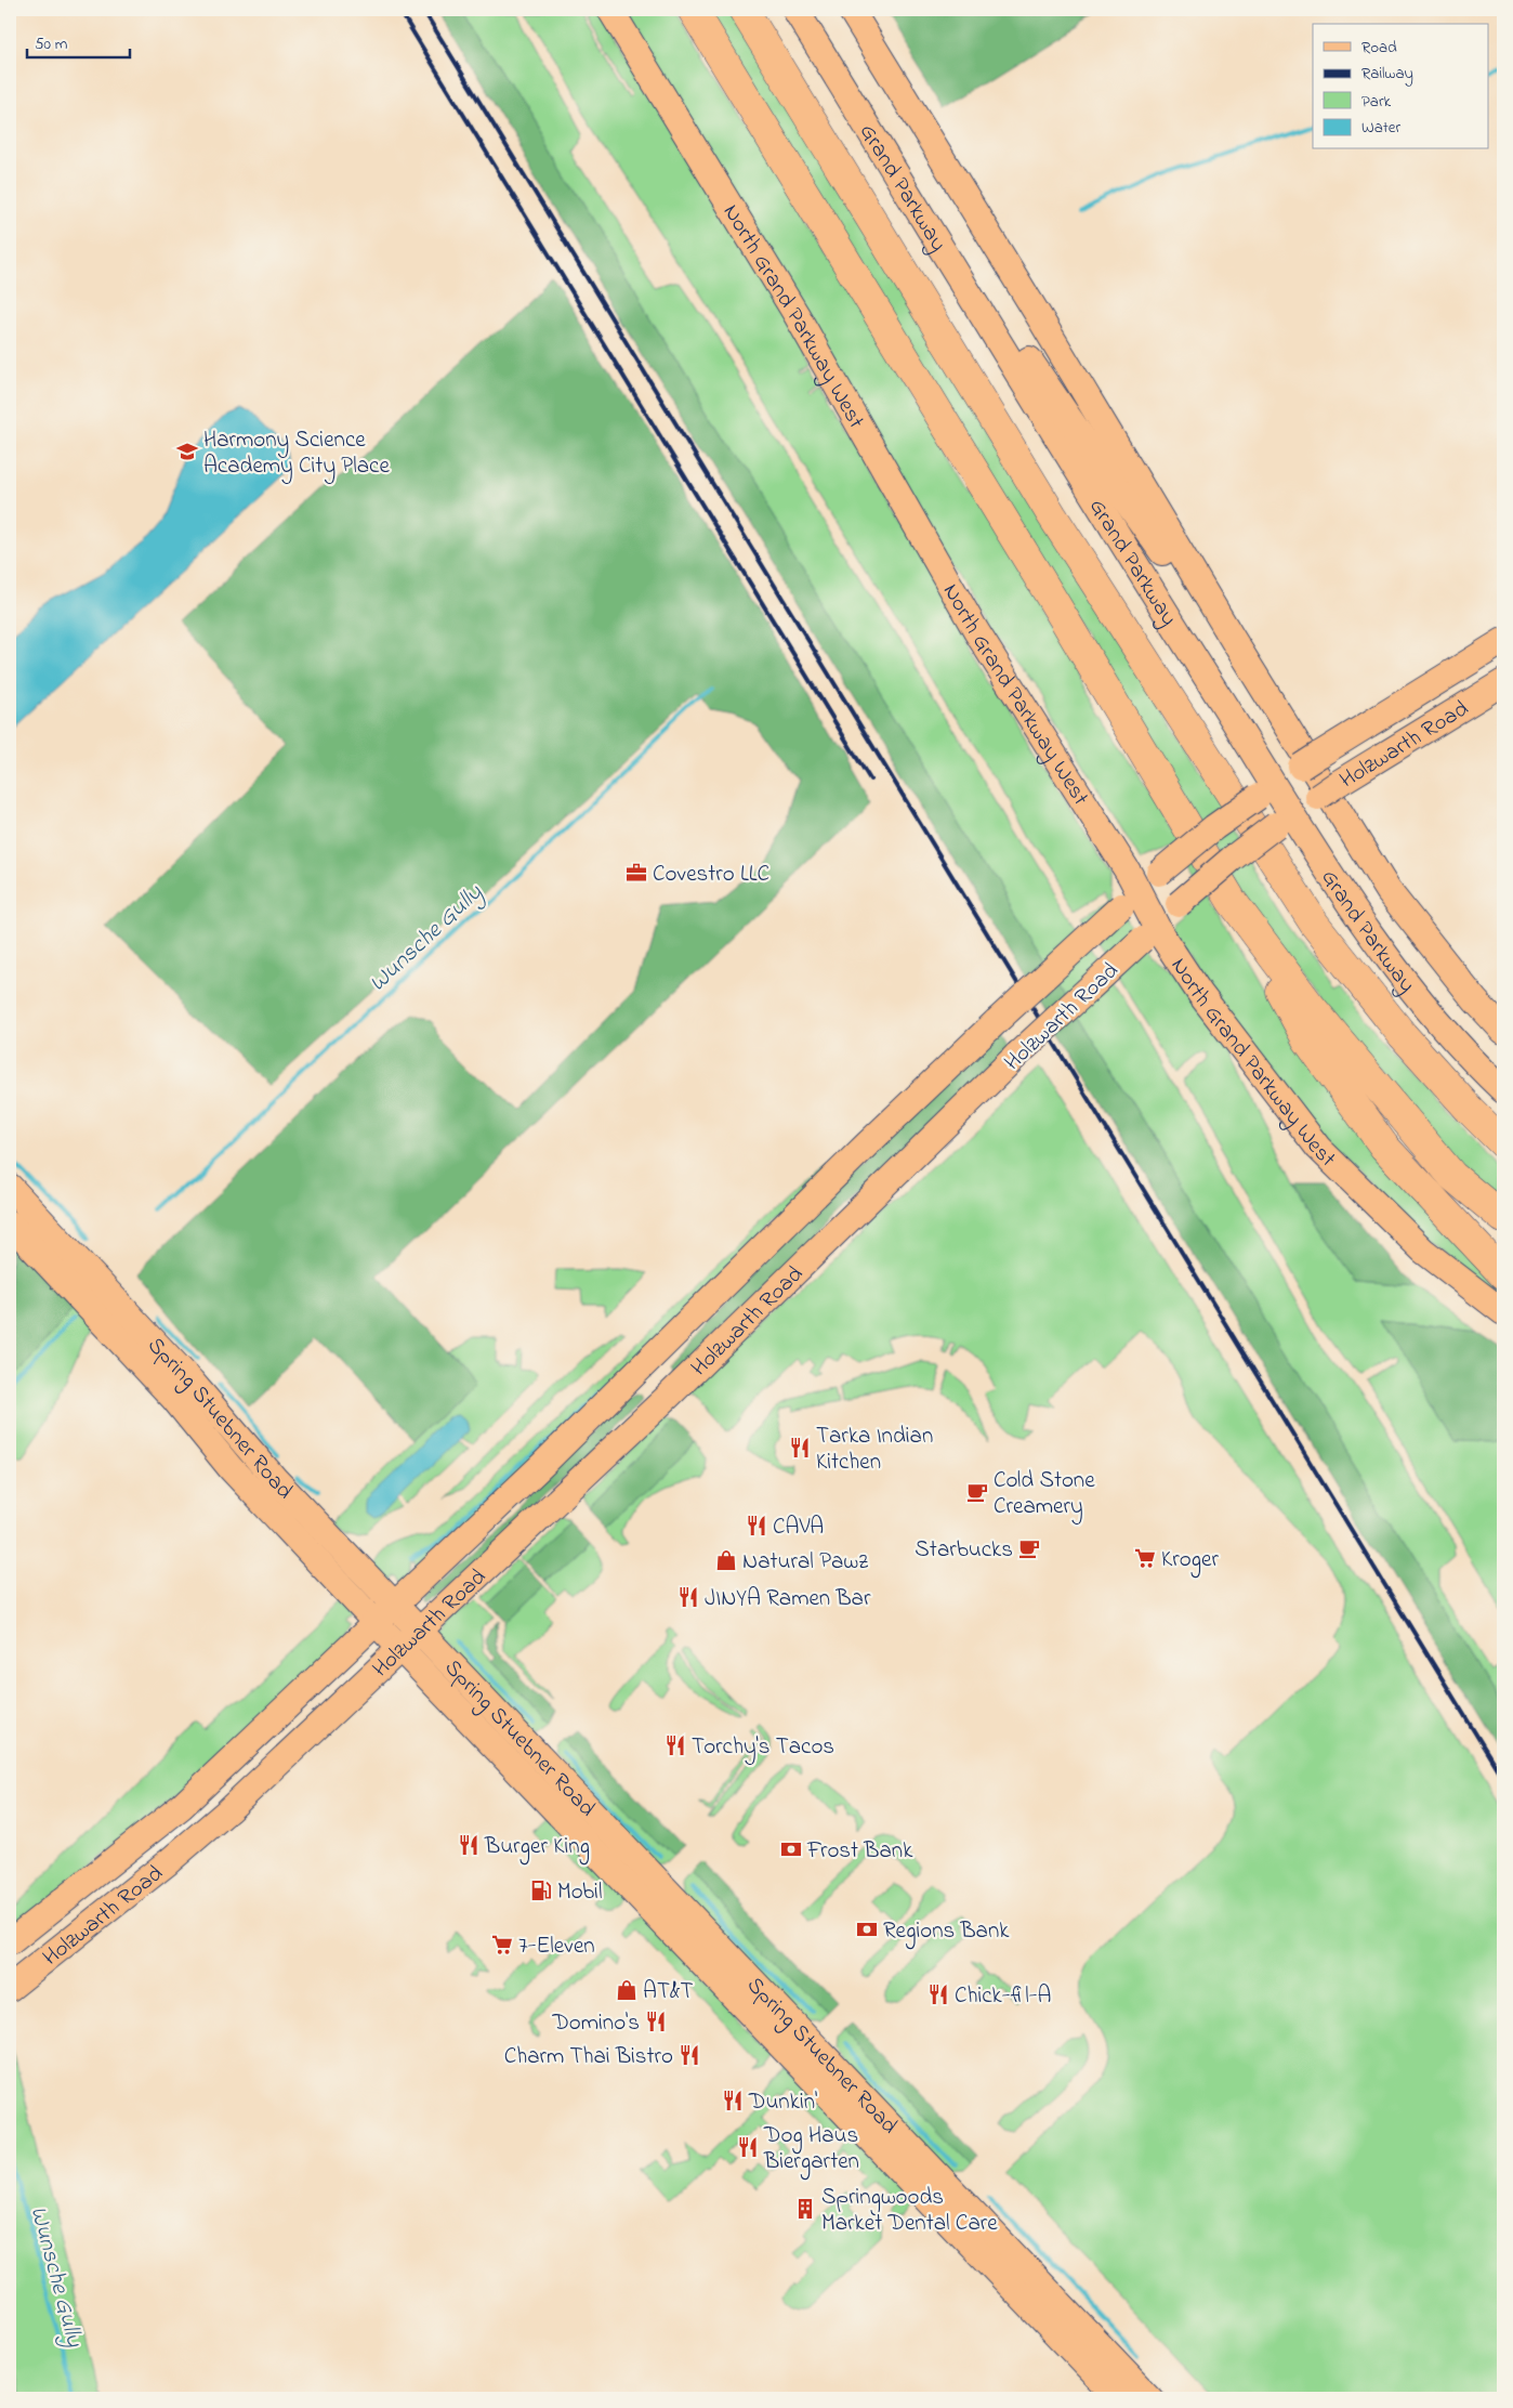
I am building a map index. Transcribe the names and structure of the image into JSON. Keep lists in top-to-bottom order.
{
  "streets": {
    "main road": [
      "Grand Parkway",
      "North Grand Parkway West",
      "Holzwarth Road",
      "Spring Stuebner Road"
    ]
  },
  "crossings": [
    ["Grand Parkway", "Holzwarth Road"],
    ["North Grand Parkway West", "Holzwarth Road"],
    ["Holzwarth Road", "Spring Stuebner Road"]
  ],
  "water": ["Wunsche Gully"],
  "places": {
    "school or university": ["Harmony Science Academy City Place"],
    "office": ["Covestro LLC"],
    "restaurant": [
      "Tarka Indian Kitchen",
      "CAVA",
      "JINYA Ramen Bar",
      "Torchy's Tacos",
      "Burger King",
      "Chick-fil-A",
      "Domino's",
      "Charm Thai Bistro",
      "Dunkin'",
      "Dog Haus Biergarten"
    ],
    "cafe": ["Cold Stone Creamery", "Starbucks"],
    "supermarket": ["Kroger", "7-Eleven"],
    "shop": ["Natural Pawz", "AT&T"],
    "bank": ["Frost Bank", "Regions Bank"],
    "fuel station": ["Mobil"],
    "building": ["Springwoods Market Dental Care"]
  },
  "legend": [
    "Road",
    "Railway",
    "Park",
    "Water"
  ],
  "scale_bar": "50 m"
}
